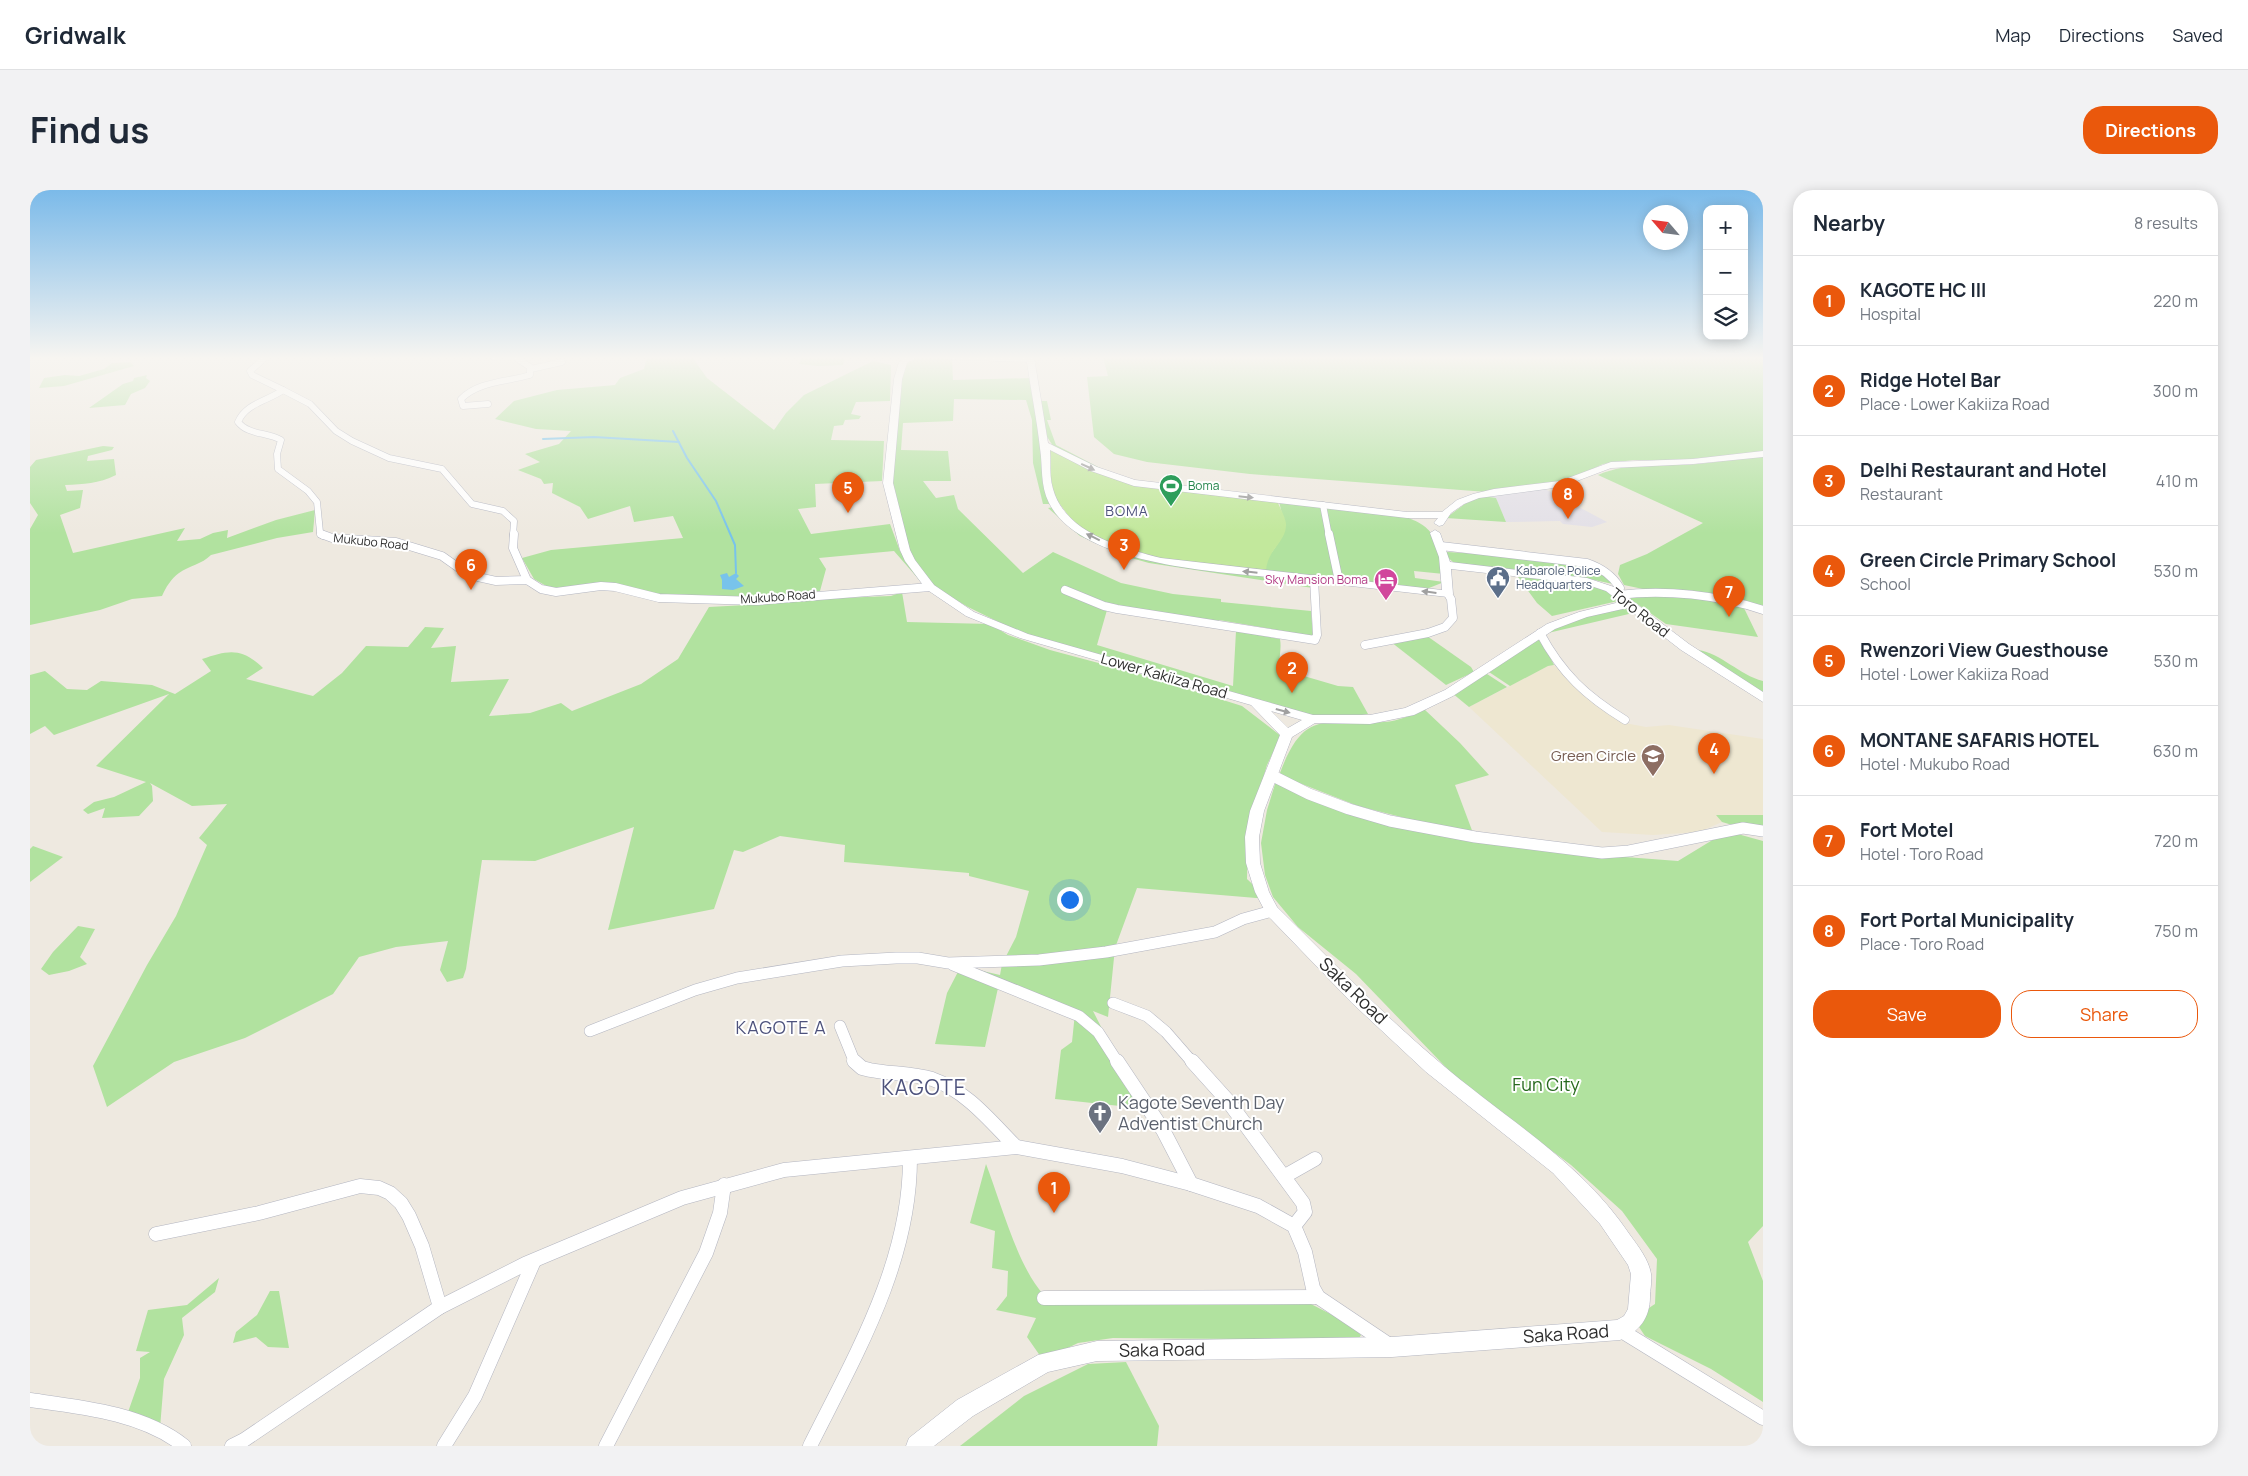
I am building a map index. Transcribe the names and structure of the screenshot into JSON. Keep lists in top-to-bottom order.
{
  "streets": {
    "main road": ["Toro Road", "Lower Kakiiza Road", "Saka Road"],
    "street": ["Mukubo Road"]
  },
  "crossings": [
    ["Mukubo Road", "Lower Kakiiza Road"],
    ["Toro Road", "Lower Kakiiza Road"]
  ],
  "districts": ["BOMA", "KAGOTE A", "KAGOTE"],
  "parks": ["Fun City"],
  "places": {
    "sports": ["Boma"],
    "public building": ["Kabarole Police Headquarters"],
    "hotel": ["Sky Mansion Boma"],
    "school or university": ["Green Circle"],
    "church": ["Kagote Seventh Day Adventist Church"]
  },
  "north": "top left",
  "page": {
    "header": "Gridwalk",
    "nav": ["Map", "Directions", "Saved"],
    "title": "Find us",
    "buttons": [
      "Directions",
      ["Save", "Share"]
    ],
    "heading": ["Nearby", "8 results"],
    "map_buttons": ["+", "−"],
    "list": [
      {
        "mark": "1",
        "name": "KAGOTE HC III",
        "note": "Hospital",
        "value": "220 m"
      },
      {
        "mark": "2",
        "name": "Ridge Hotel Bar",
        "note": "Place · Lower Kakiiza Road",
        "value": "300 m"
      },
      {
        "mark": "3",
        "name": "Delhi Restaurant and Hotel",
        "note": "Restaurant",
        "value": "410 m"
      },
      {
        "mark": "4",
        "name": "Green Circle Primary School",
        "note": "School",
        "value": "530 m"
      },
      {
        "mark": "5",
        "name": "Rwenzori View Guesthouse",
        "note": "Hotel · Lower Kakiiza Road",
        "value": "530 m"
      },
      {
        "mark": "6",
        "name": "MONTANE SAFARIS HOTEL",
        "note": "Hotel · Mukubo Road",
        "value": "630 m"
      },
      {
        "mark": "7",
        "name": "Fort Motel",
        "note": "Hotel · Toro Road",
        "value": "720 m"
      },
      {
        "mark": "8",
        "name": "Fort Portal Municipality",
        "note": "Place · Toro Road",
        "value": "750 m"
      }
    ],
    "pins": [
      "5",
      "8",
      "3",
      "6",
      "7",
      "2",
      "4",
      "1"
    ]
  }
}
